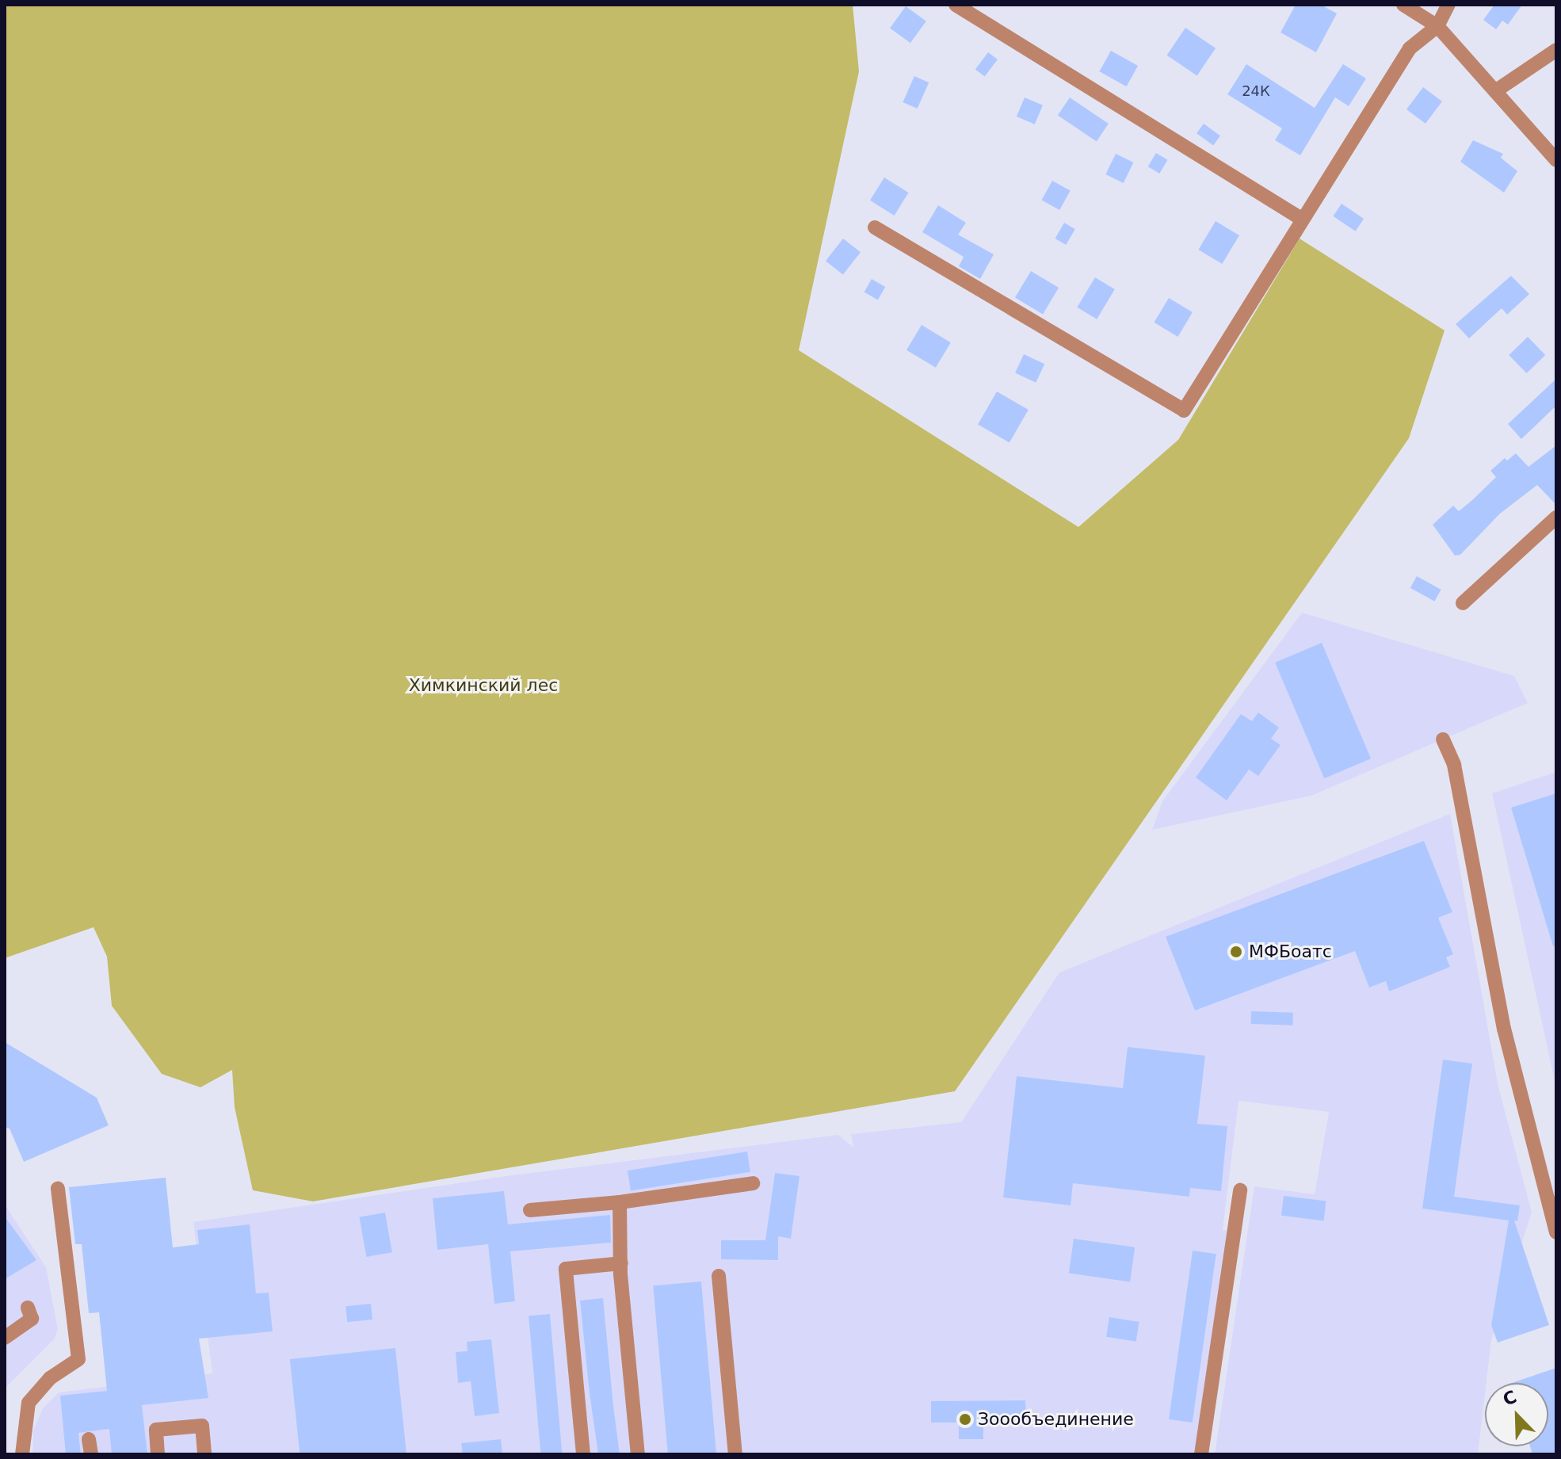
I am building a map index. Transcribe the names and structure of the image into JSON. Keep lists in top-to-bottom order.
{
  "parks": ["Химкинский лес"],
  "places": ["МФБоатс", "Зоообъединение"],
  "house_numbers": ["24К"],
  "north": "top left"
}
